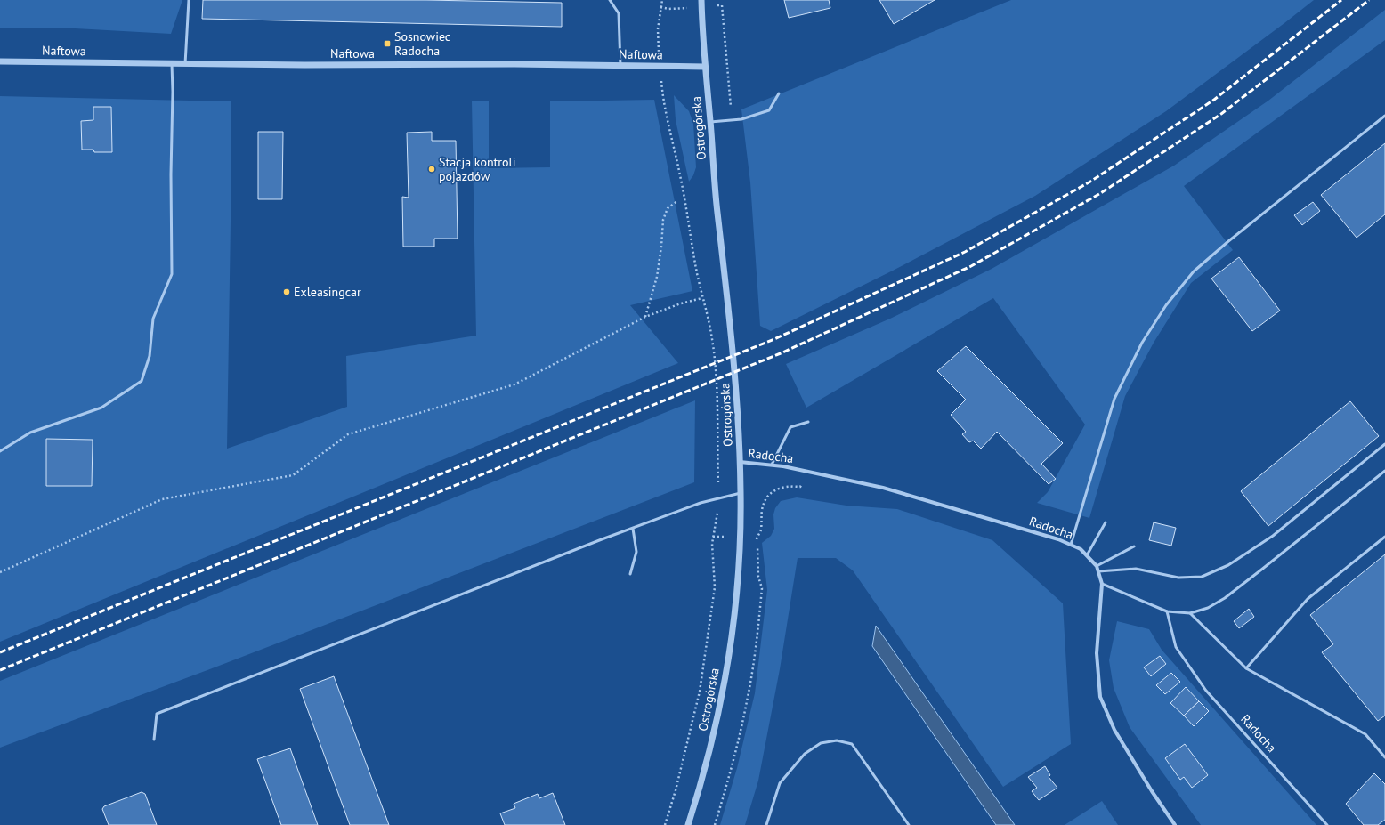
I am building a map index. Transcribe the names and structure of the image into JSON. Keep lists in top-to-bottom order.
{
  "streets": {
    "street": ["Naftowa", "Ostrogórska", "Radocha"]
  },
  "crossings": [
    ["Naftowa", "Ostrogórska"],
    ["Ostrogórska", "Radocha"]
  ],
  "places": {
    "transit": ["Sosnowiec Radocha"],
    "other": ["Stacja kontroli pojazdów", "Exleasingcar"]
  }
}
